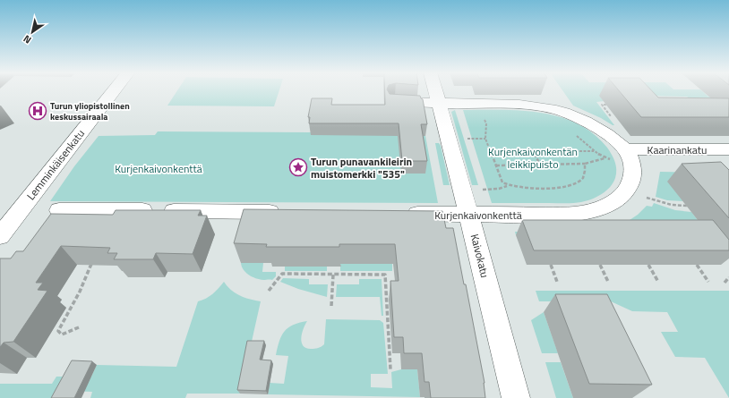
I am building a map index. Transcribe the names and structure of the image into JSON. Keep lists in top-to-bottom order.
{
  "streets": {
    "street": [
      "Kaarinankatu",
      "Lemminkäisenkatu",
      "Kurjenkaivonkenttä",
      "Kaivokatu"
    ]
  },
  "crossings": [
    ["Kaarinankatu", "Kurjenkaivonkenttä"],
    ["Kurjenkaivonkenttä", "Kaivokatu"]
  ],
  "parks": ["Kurjenkaivonkentän leikkipuisto", "Kurjenkaivonkenttä"],
  "places": {
    "hospital": ["Turun yliopistollinen keskussairaala"],
    "place": ["Turun punavankileirin muistomerkki \"535\""]
  },
  "north": "bottom left"
}
